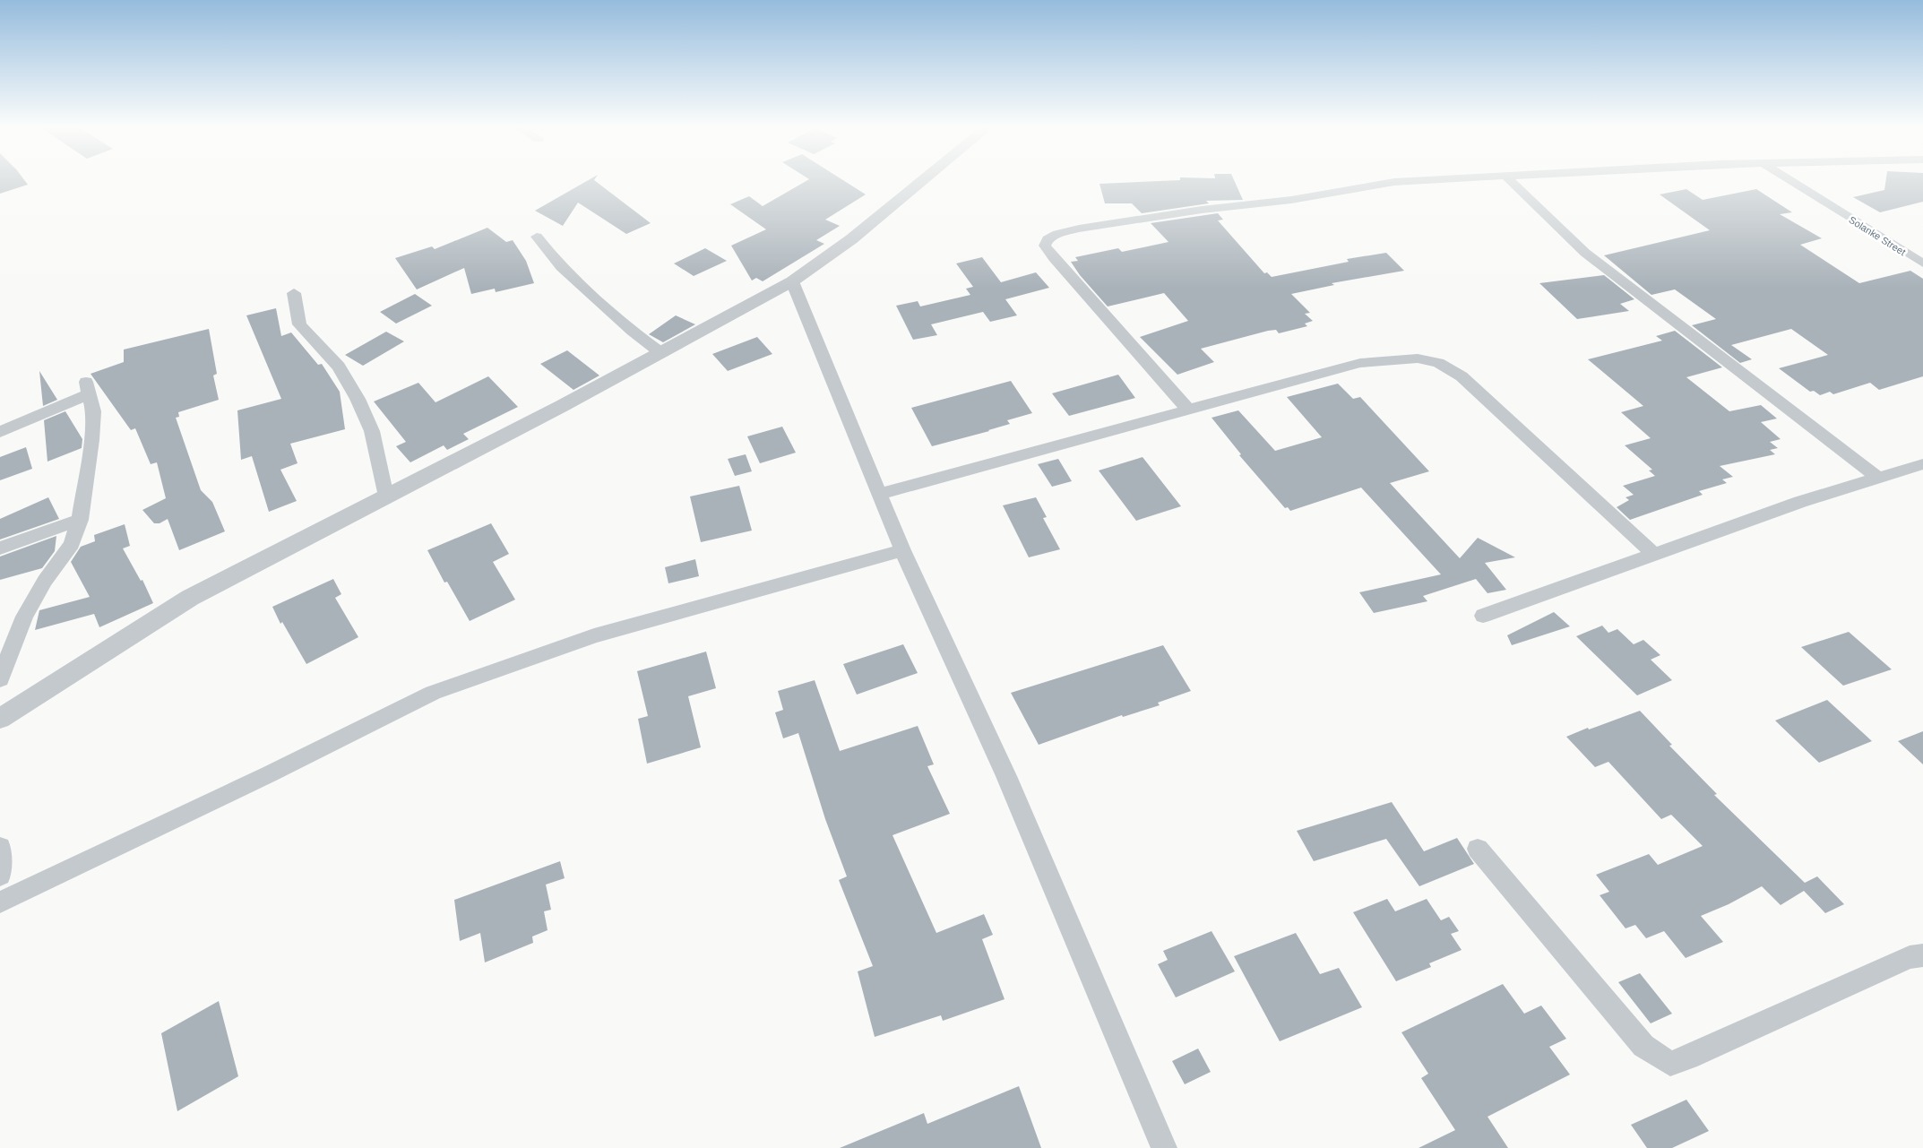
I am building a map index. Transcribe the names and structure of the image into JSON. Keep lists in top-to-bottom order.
{
  "streets": {
    "street": ["Solanke Street"]
  }
}
